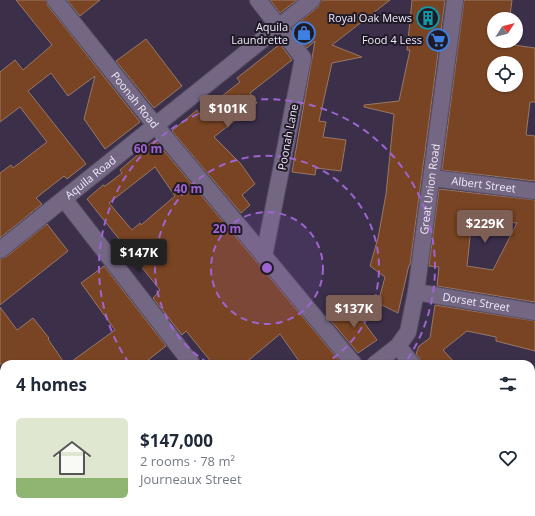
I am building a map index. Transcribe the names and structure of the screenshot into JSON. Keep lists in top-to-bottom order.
{
  "streets": {
    "street": [
      "Poonah Road",
      "Poonah Lane",
      "Aquila Road",
      "Albert Street",
      "Great Union Road",
      "Dorset Street"
    ]
  },
  "crossings": [
    ["Poonah Road", "Poonah Lane"],
    ["Poonah Road", "Aquila Road"],
    ["Poonah Lane", "Aquila Road"],
    ["Albert Street", "Great Union Road"],
    ["Great Union Road", "Dorset Street"]
  ],
  "places": {
    "building": ["Royal Oak Mews"],
    "shop": ["Aquila Laundrette"],
    "supermarket": ["Food 4 Less"]
  },
  "north": "top right",
  "page": {
    "price": [
      "$101K",
      "$229K",
      "$147K",
      "$137K"
    ],
    "heading": "4 homes",
    "list": [
      {
        "name": "$147,000",
        "note": "2 rooms · 78 m² · Journeaux Street"
      }
    ]
  },
  "rings": ["60 m", "40 m", "20 m"]
}
